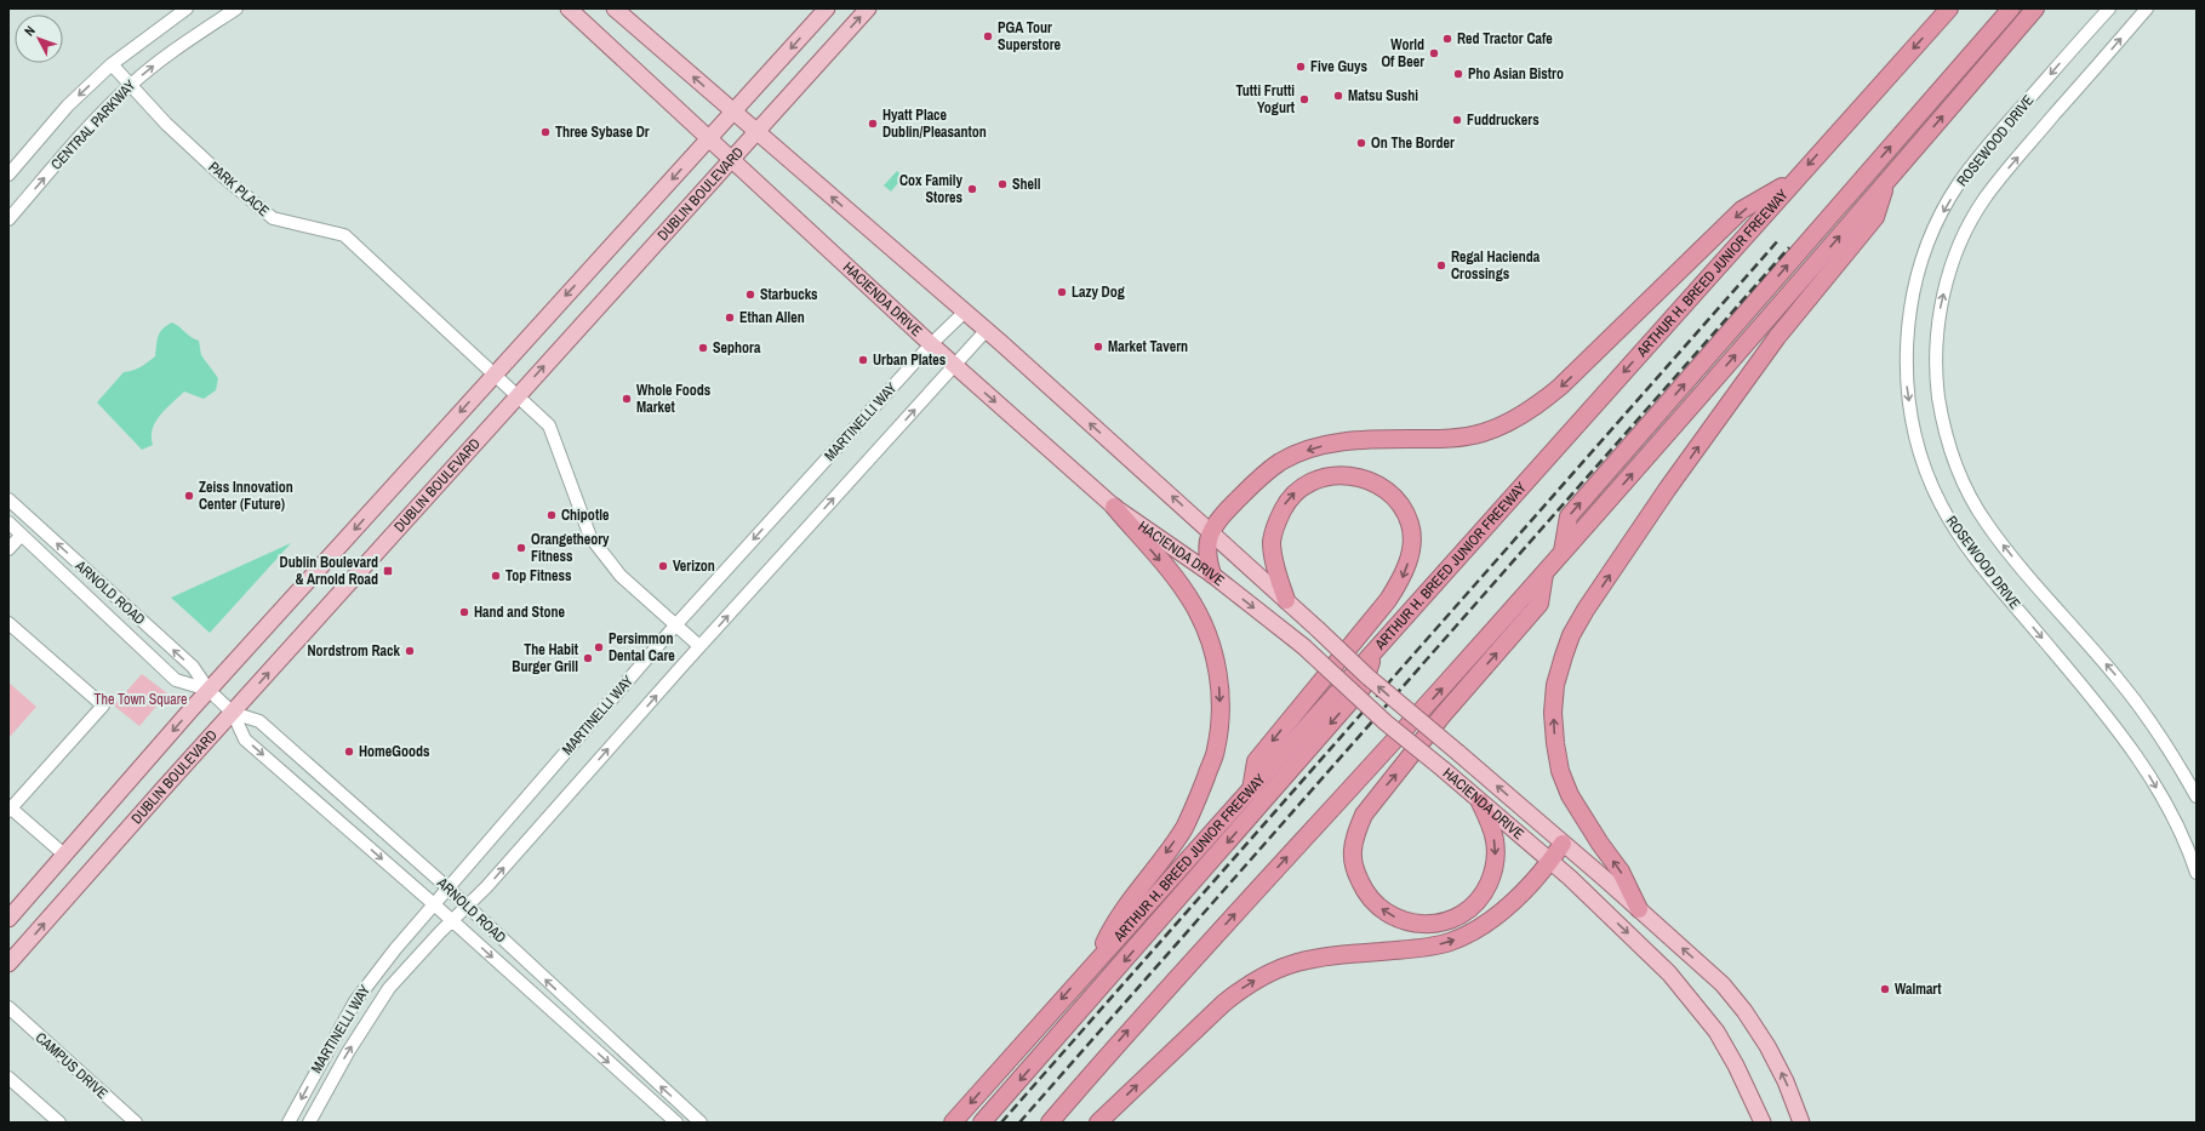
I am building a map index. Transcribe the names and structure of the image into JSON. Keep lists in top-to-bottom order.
{
  "streets": {
    "highway": ["ARTHUR H. BREED JUNIOR FREEWAY"],
    "main road": ["DUBLIN BOULEVARD", "HACIENDA DRIVE"],
    "street": [
      "CENTRAL PARKWAY",
      "ROSEWOOD DRIVE",
      "PARK PLACE",
      "MARTINELLI WAY",
      "ARNOLD ROAD",
      "CAMPUS DRIVE"
    ]
  },
  "crossings": [
    ["CENTRAL PARKWAY", "PARK PLACE"],
    ["PARK PLACE", "DUBLIN BOULEVARD"],
    ["PARK PLACE", "MARTINELLI WAY"],
    ["DUBLIN BOULEVARD", "HACIENDA DRIVE"],
    ["DUBLIN BOULEVARD", "ARNOLD ROAD"],
    ["HACIENDA DRIVE", "MARTINELLI WAY"],
    ["MARTINELLI WAY", "ARNOLD ROAD"]
  ],
  "parks": ["The Town Square"],
  "places": {
    "other": [
      "PGA Tour Superstore",
      "Red Tractor Cafe",
      "World Of Beer",
      "Five Guys",
      "Pho Asian Bistro",
      "Matsu Sushi",
      "Tutti Frutti Yogurt",
      "Fuddruckers",
      "Hyatt Place Dublin/Pleasanton",
      "Three Sybase Dr",
      "On The Border",
      "Shell",
      "Cox Family Stores",
      "Regal Hacienda Crossings",
      "Lazy Dog",
      "Starbucks",
      "Ethan Allen",
      "Market Tavern",
      "Sephora",
      "Urban Plates",
      "Whole Foods Market",
      "Zeiss Innovation Center (Future)",
      "Chipotle",
      "Orangetheory Fitness",
      "Verizon",
      "Top Fitness",
      "Hand and Stone",
      "Persimmon Dental Care",
      "Nordstrom Rack",
      "The Habit Burger Grill",
      "HomeGoods",
      "Walmart"
    ],
    "transit": ["Dublin Boulevard & Arnold Road"]
  },
  "north": "top left"
}
